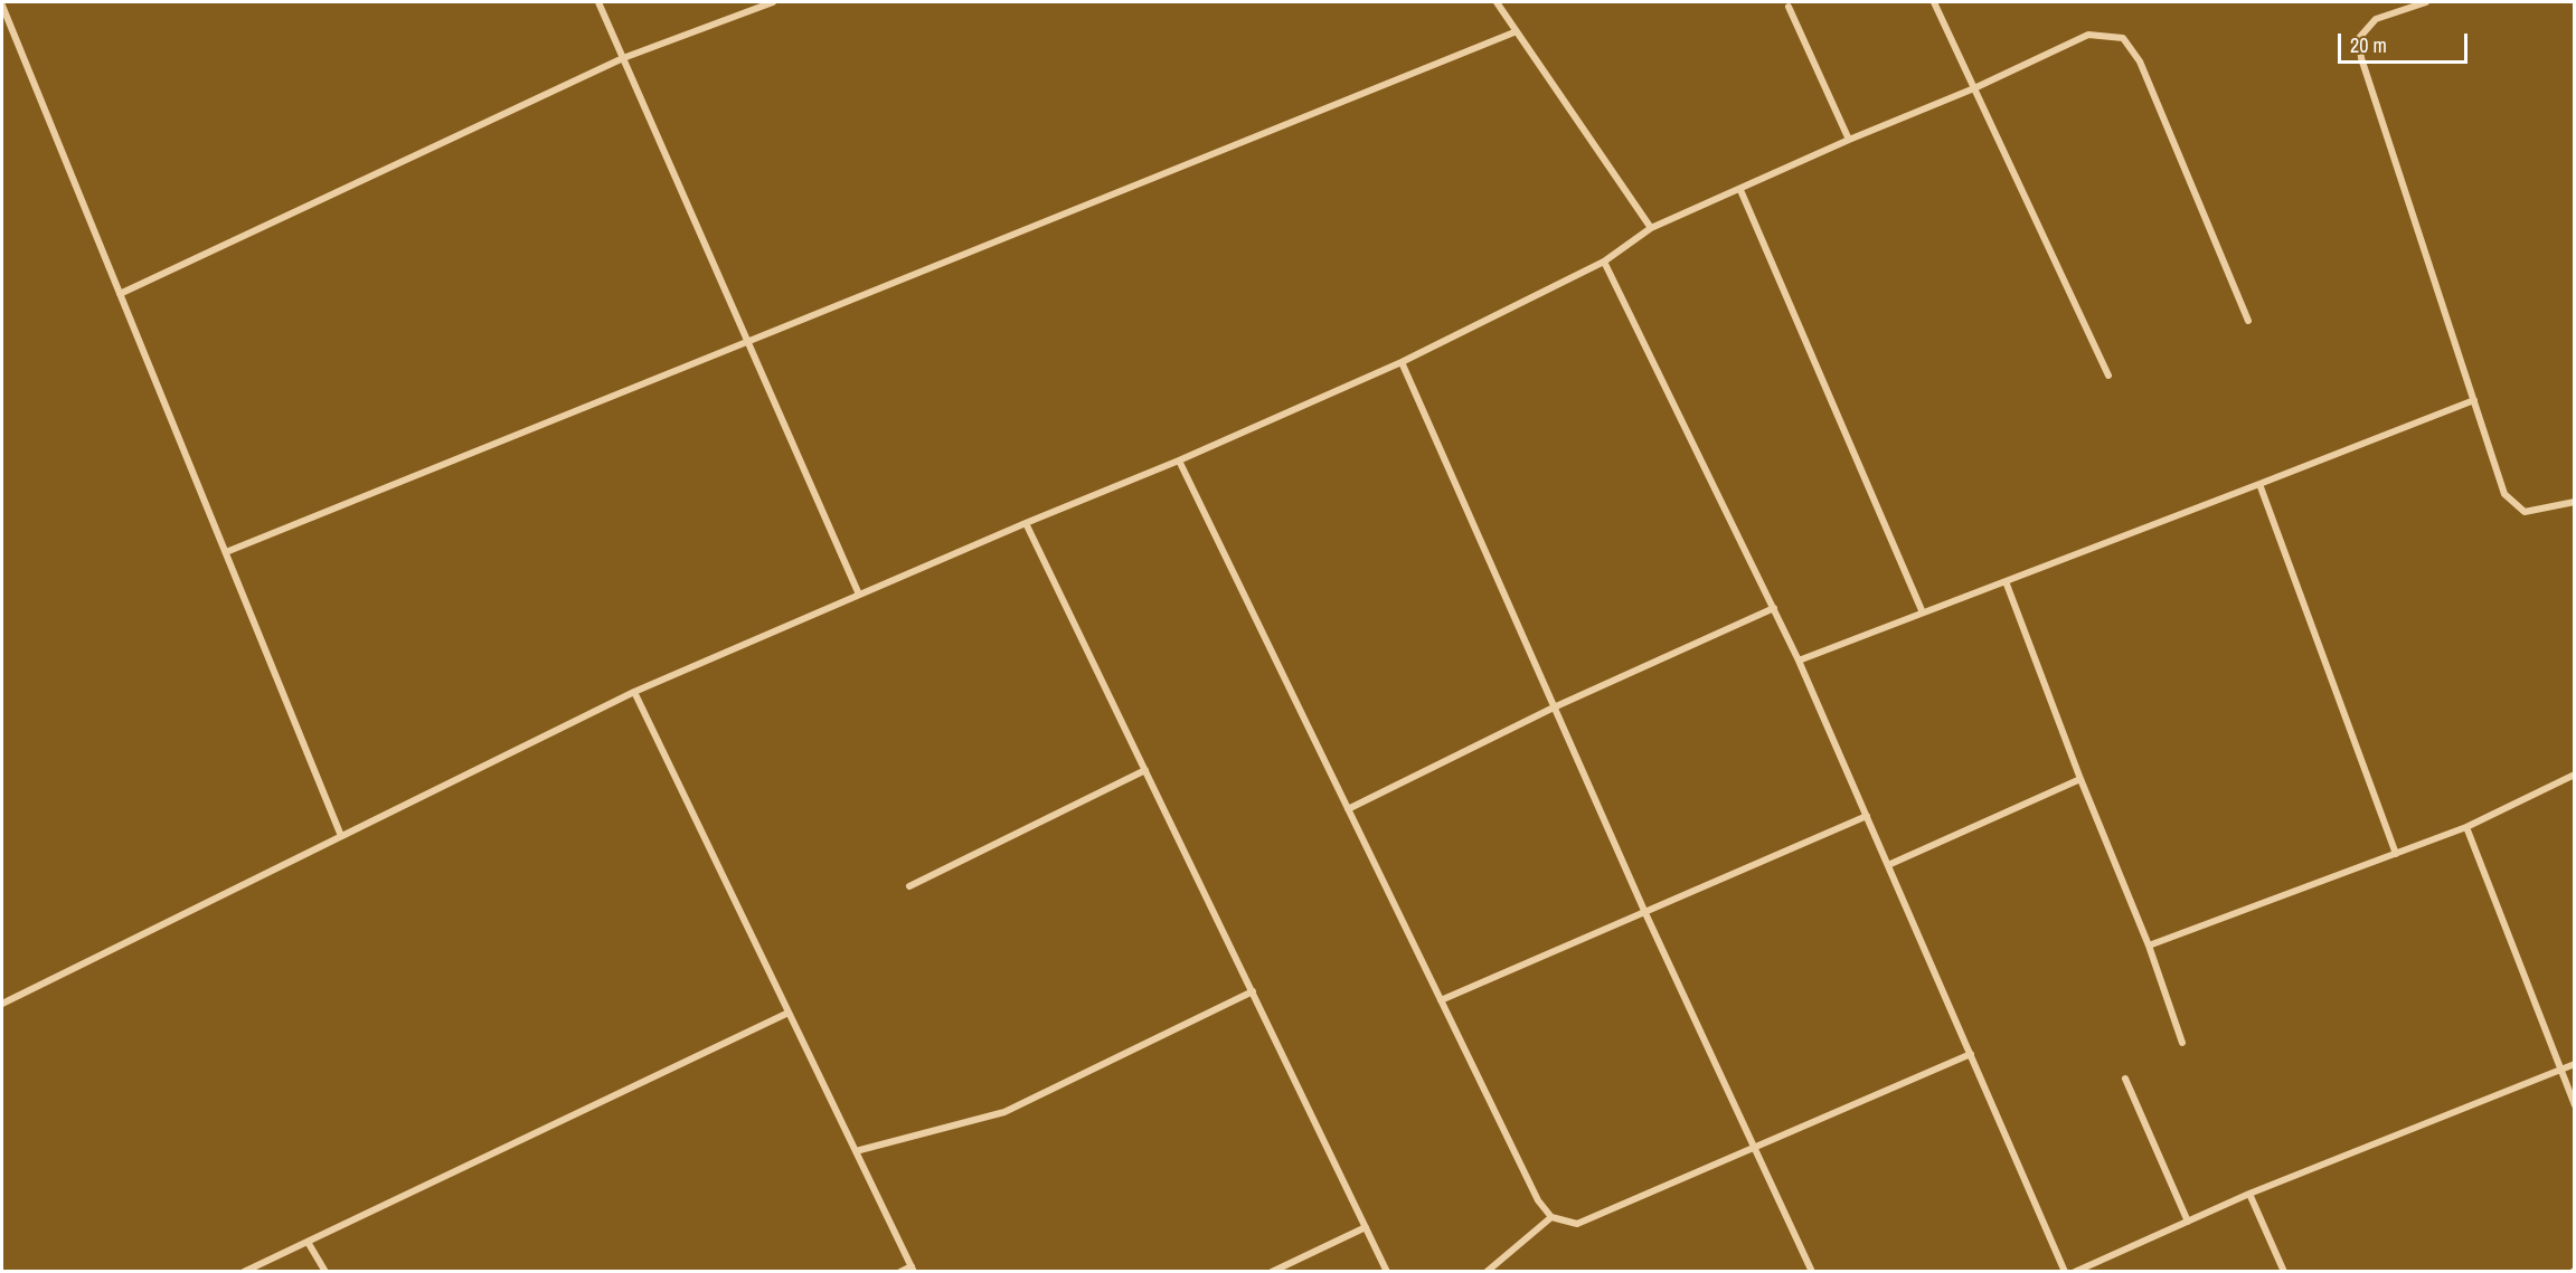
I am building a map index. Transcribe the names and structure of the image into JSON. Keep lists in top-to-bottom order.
{
  "scale_bar": "20 m"
}
